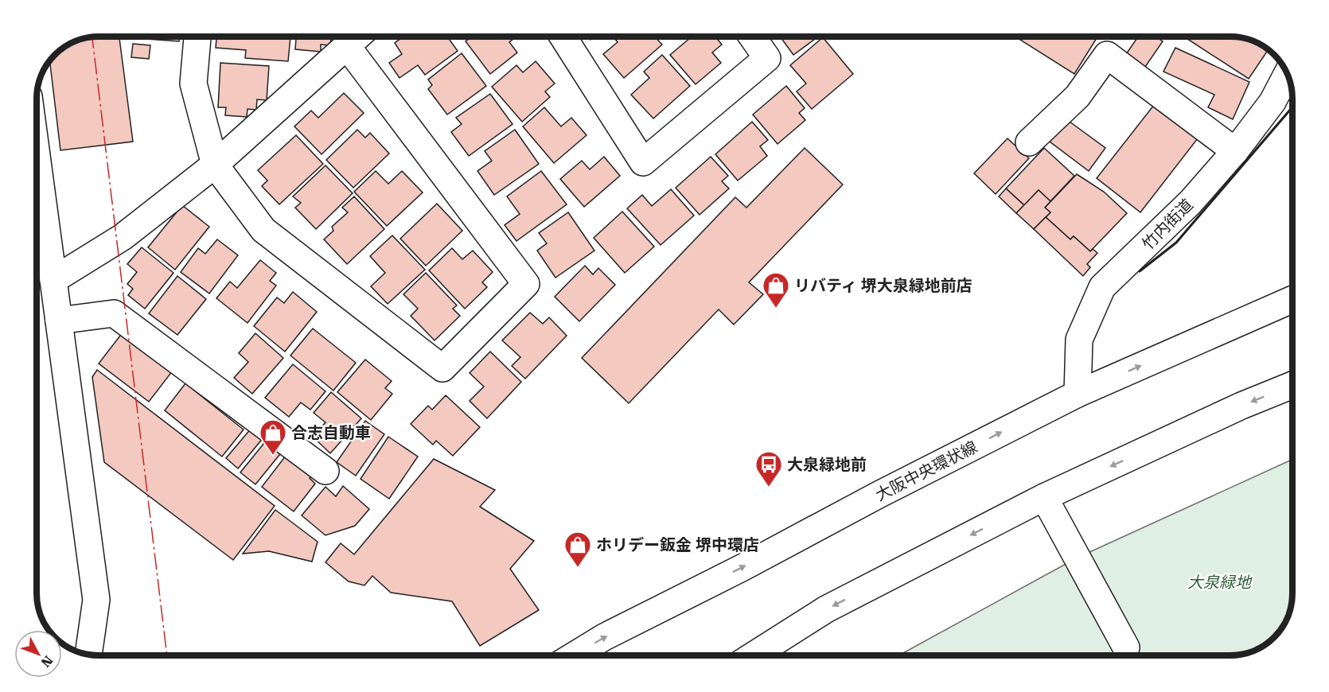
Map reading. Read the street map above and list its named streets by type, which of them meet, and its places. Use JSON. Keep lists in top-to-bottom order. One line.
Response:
{"streets":{"street":["竹内街道","大阪中央環状線"]},"crossings":[["竹内街道","大阪中央環状線"]],"parks":["大泉緑地"],"places":{"shop":["リバティ 堺大泉緑地前店","合志自動車","ホリデー鈑金 堺中環店"],"bus stop":["大泉緑地前"]},"north":"bottom right"}
